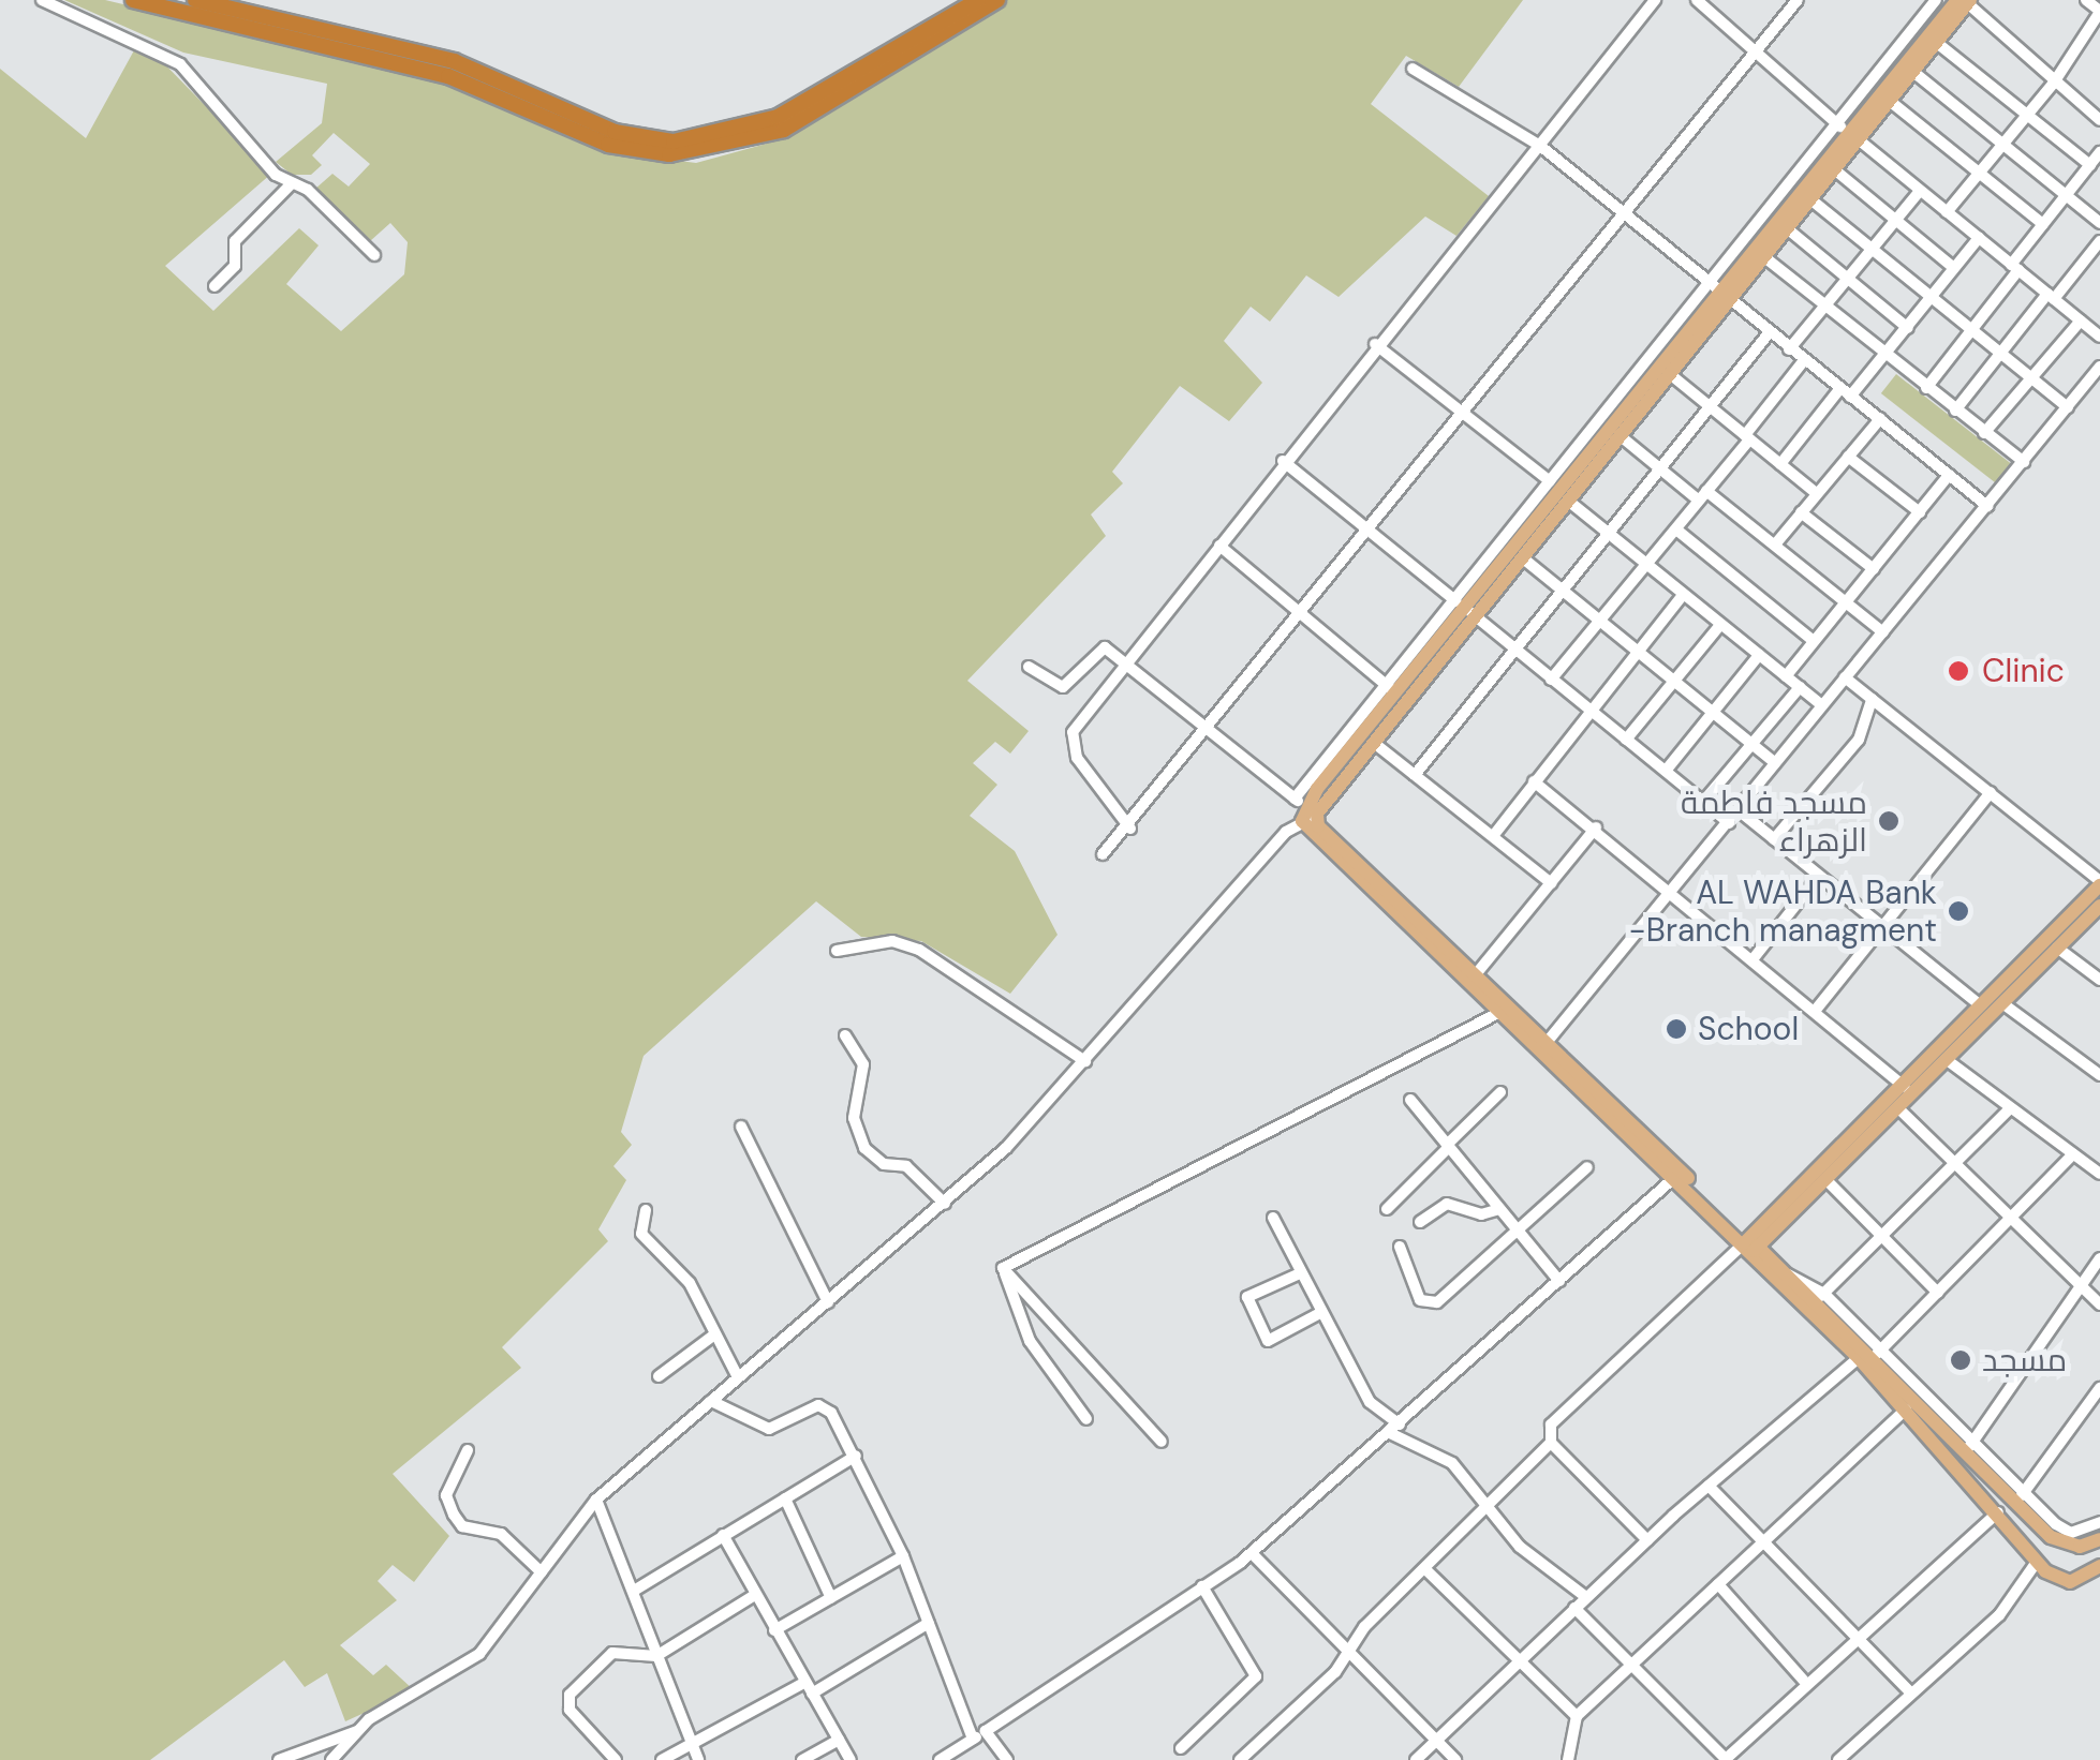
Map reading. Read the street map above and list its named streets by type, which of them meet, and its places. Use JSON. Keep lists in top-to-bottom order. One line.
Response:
{"places":["Clinic","مسجد فاطمة الزهراء","AL WAHDA Bank -Branch managment","School","مسجد"]}
